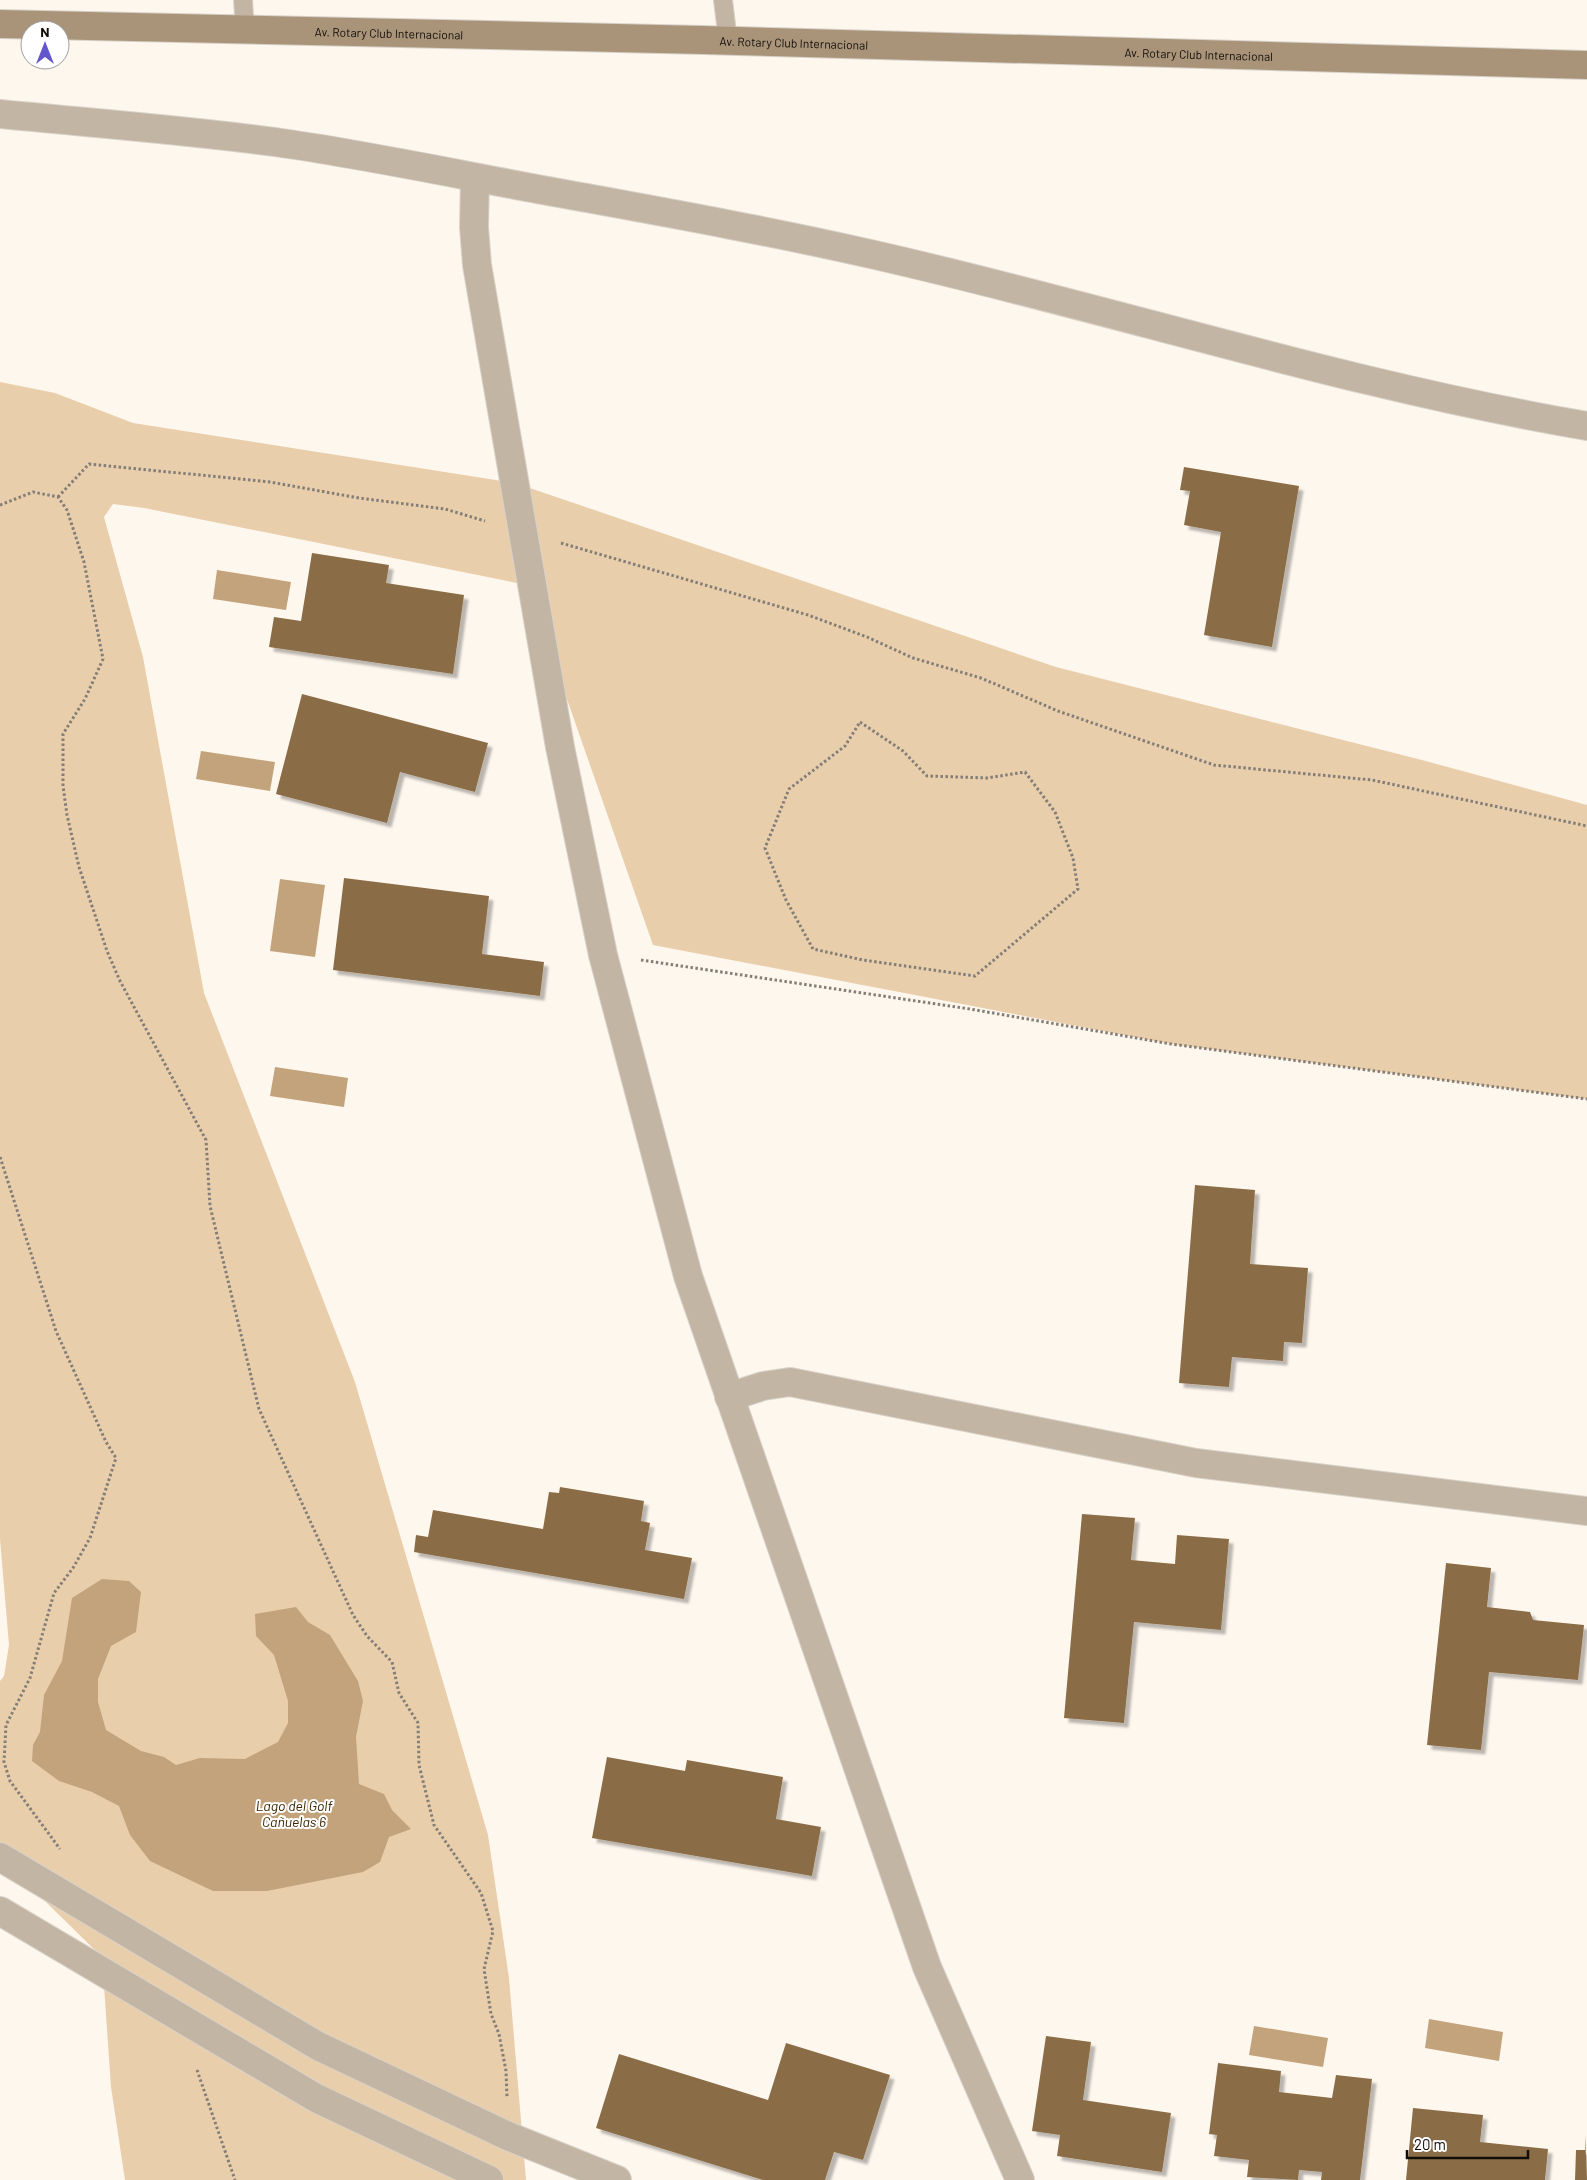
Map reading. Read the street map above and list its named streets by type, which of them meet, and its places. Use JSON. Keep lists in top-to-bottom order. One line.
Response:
{"streets":{"main road":["Av. Rotary Club Internacional"]},"water":["Lago del Golf Cañuelas 6"],"scale_bar":"20 m","north":"top"}
